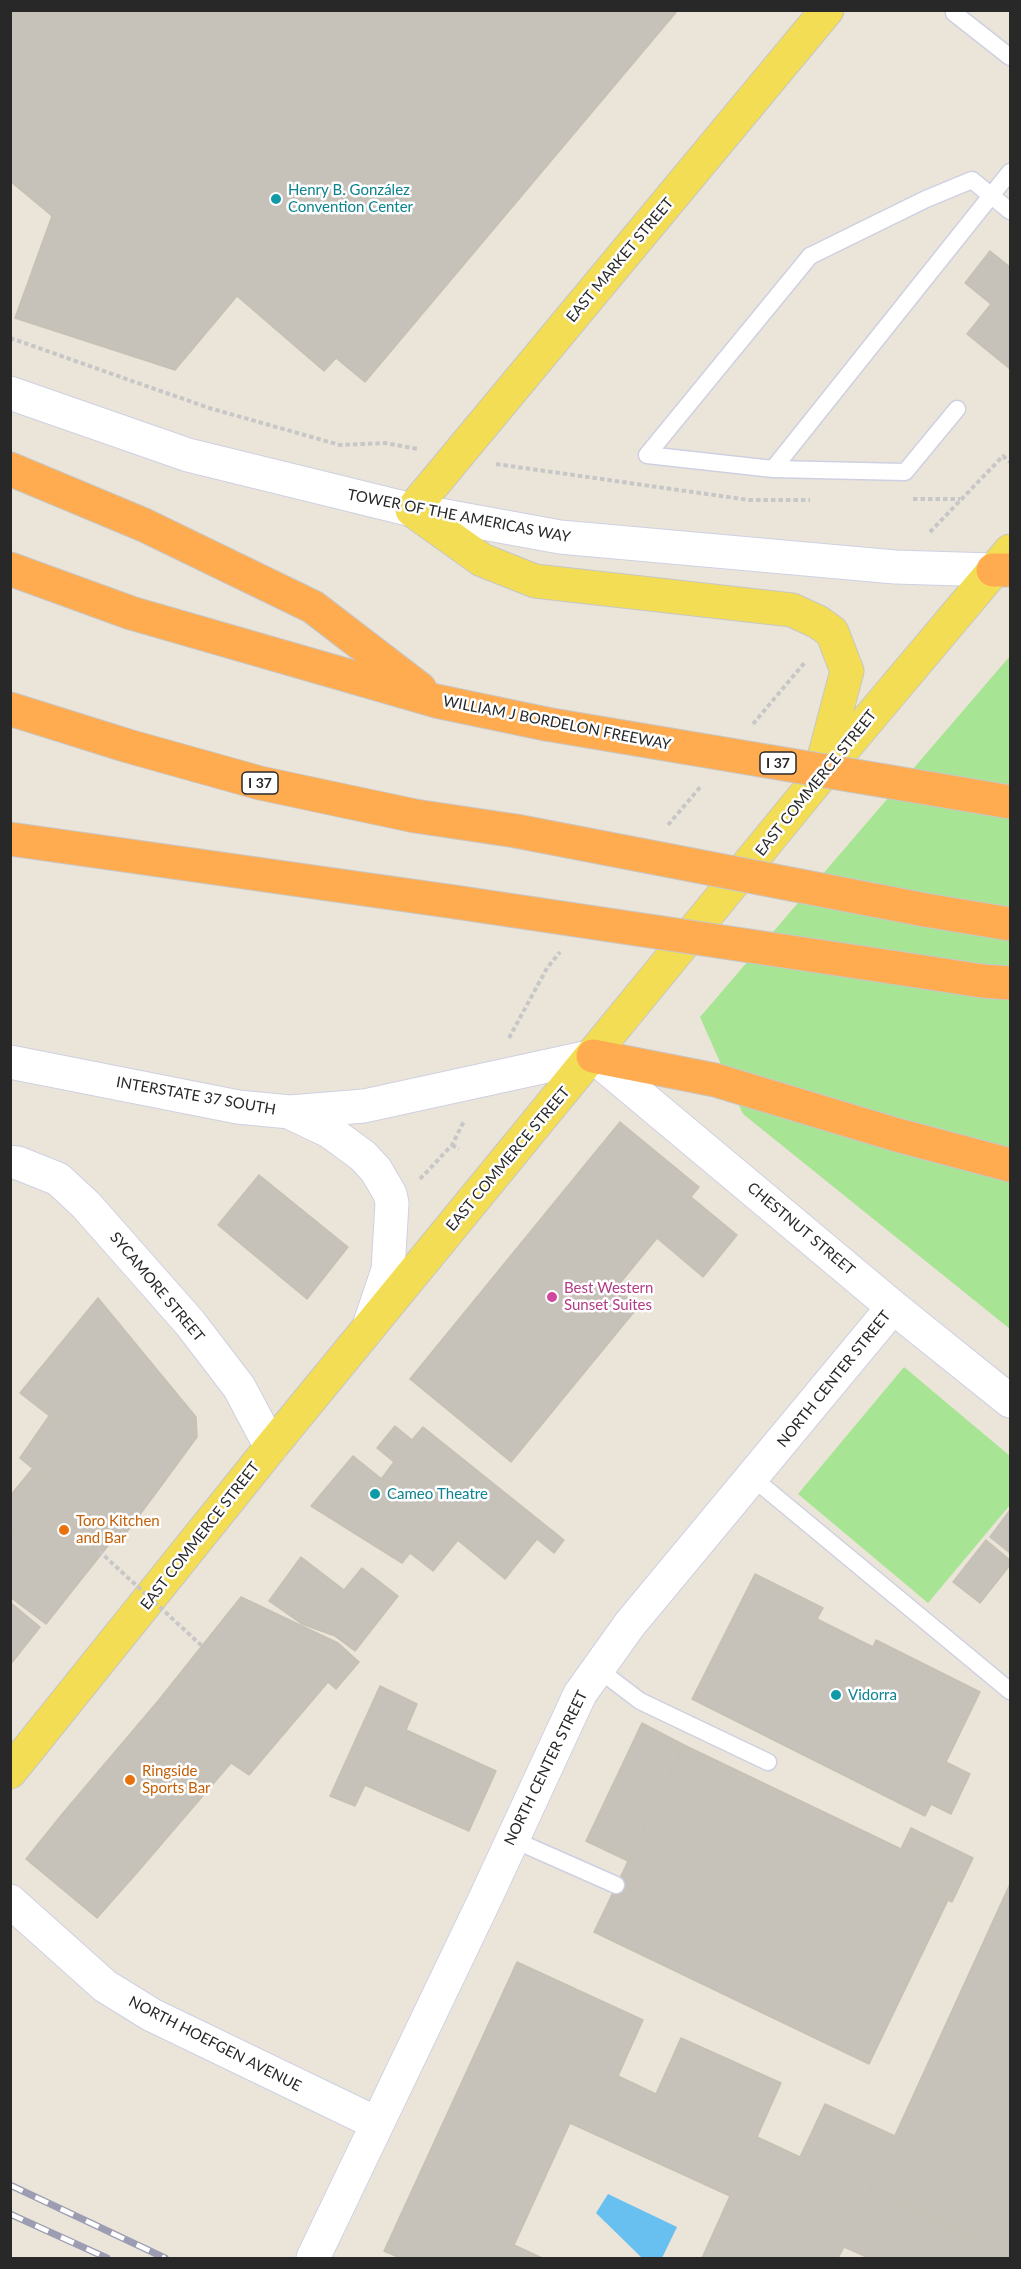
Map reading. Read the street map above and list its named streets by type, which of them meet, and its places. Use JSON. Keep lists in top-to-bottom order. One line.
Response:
{"streets":{"highway":["WILLIAM J BORDELON FREEWAY","I 37"],"main road":["EAST MARKET STREET","EAST COMMERCE STREET"],"street":["TOWER OF THE AMERICAS WAY","INTERSTATE 37 SOUTH","CHESTNUT STREET","SYCAMORE STREET","NORTH CENTER STREET","NORTH HOEFGEN AVENUE"]},"crossings":[["EAST MARKET STREET","TOWER OF THE AMERICAS WAY"],["TOWER OF THE AMERICAS WAY","EAST COMMERCE STREET"],["EAST COMMERCE STREET","INTERSTATE 37 SOUTH"],["EAST COMMERCE STREET","CHESTNUT STREET"],["EAST COMMERCE STREET","SYCAMORE STREET"],["INTERSTATE 37 SOUTH","CHESTNUT STREET"],["CHESTNUT STREET","NORTH CENTER STREET"],["NORTH CENTER STREET","NORTH HOEFGEN AVENUE"]],"places":["Henry B. González Convention Center","Best Western Sunset Suites","Cameo Theatre","Toro Kitchen and Bar","Vidorra","Ringside Sports Bar"]}
